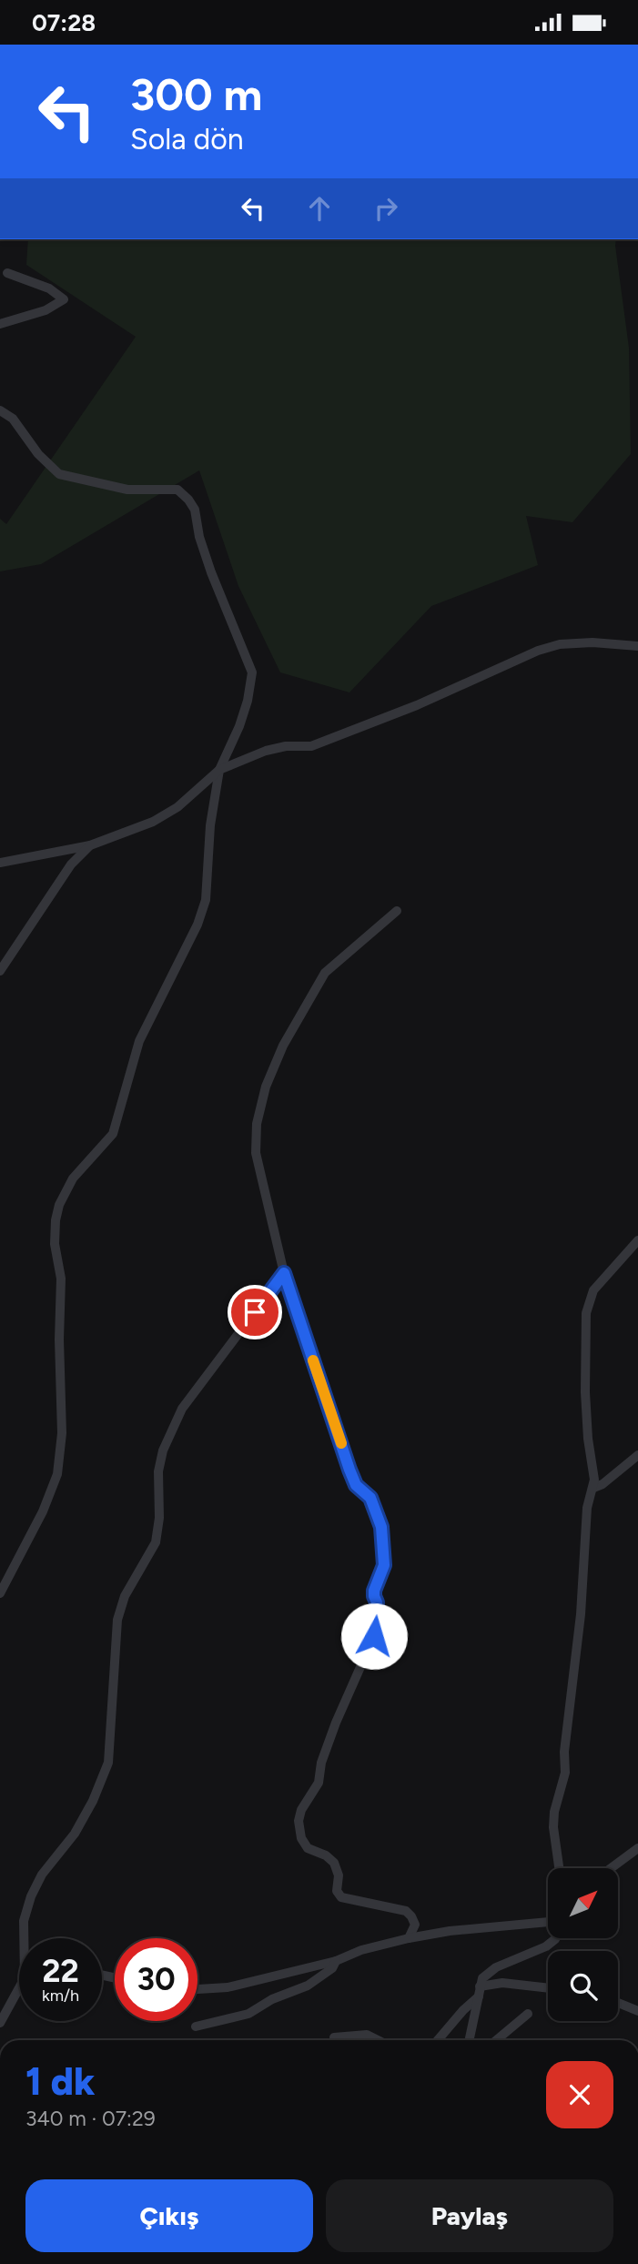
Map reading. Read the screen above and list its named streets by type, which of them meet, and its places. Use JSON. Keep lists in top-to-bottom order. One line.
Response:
{"north":"top right","page":{"status":"07:28","turn":["300 m","Sola dön"],"speed":"22 km/h","limit":"30","heading":["1 dk","340 m · 07:29"],"buttons":["Çıkış","Paylaş"]}}
